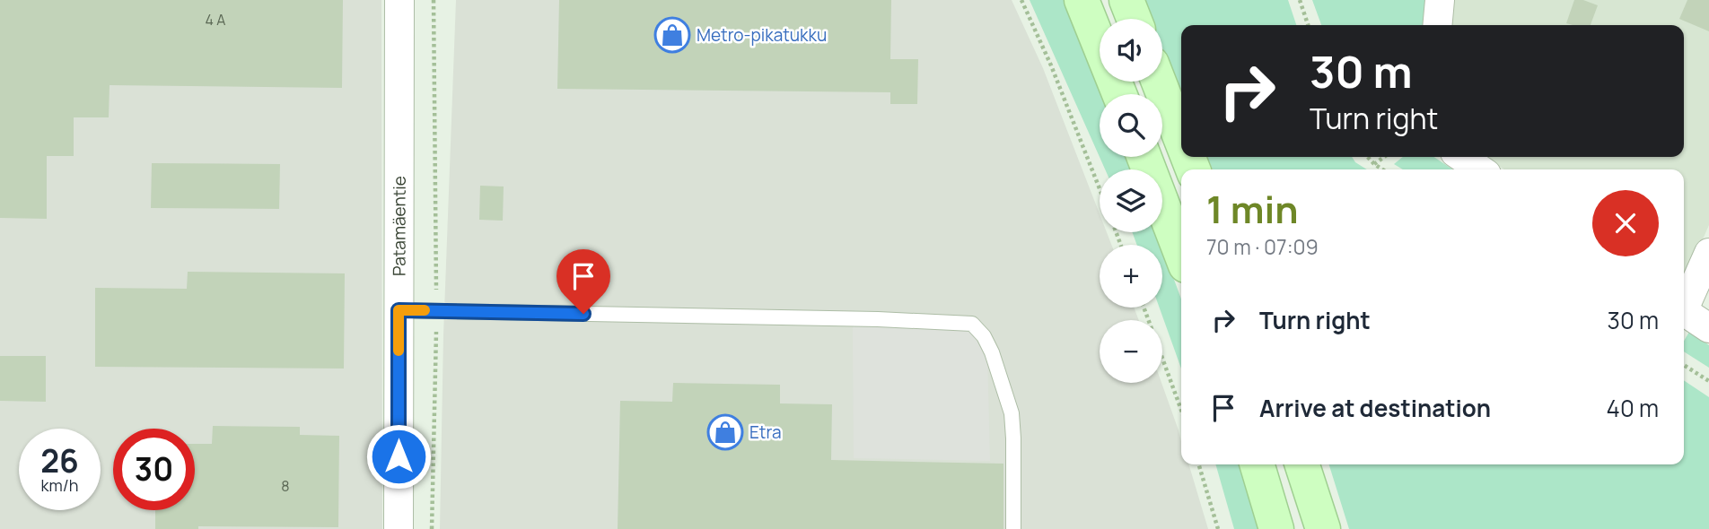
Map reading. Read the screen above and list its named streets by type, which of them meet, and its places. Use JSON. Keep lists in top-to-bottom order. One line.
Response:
{"streets":{"street":["Patamäentie"]},"places":{"shop":["Metro-pikatukku","Etra"]},"house_numbers":["4 A","8"],"page":{"map_buttons":["+","−"],"turn":["30 m","Turn right"],"heading":["1 min","70 m · 07:09"],"list":[{"name":"Turn right","value":"30 m"},{"name":"Arrive at destination","value":"40 m"}],"speed":"26 km/h","limit":"30"}}
